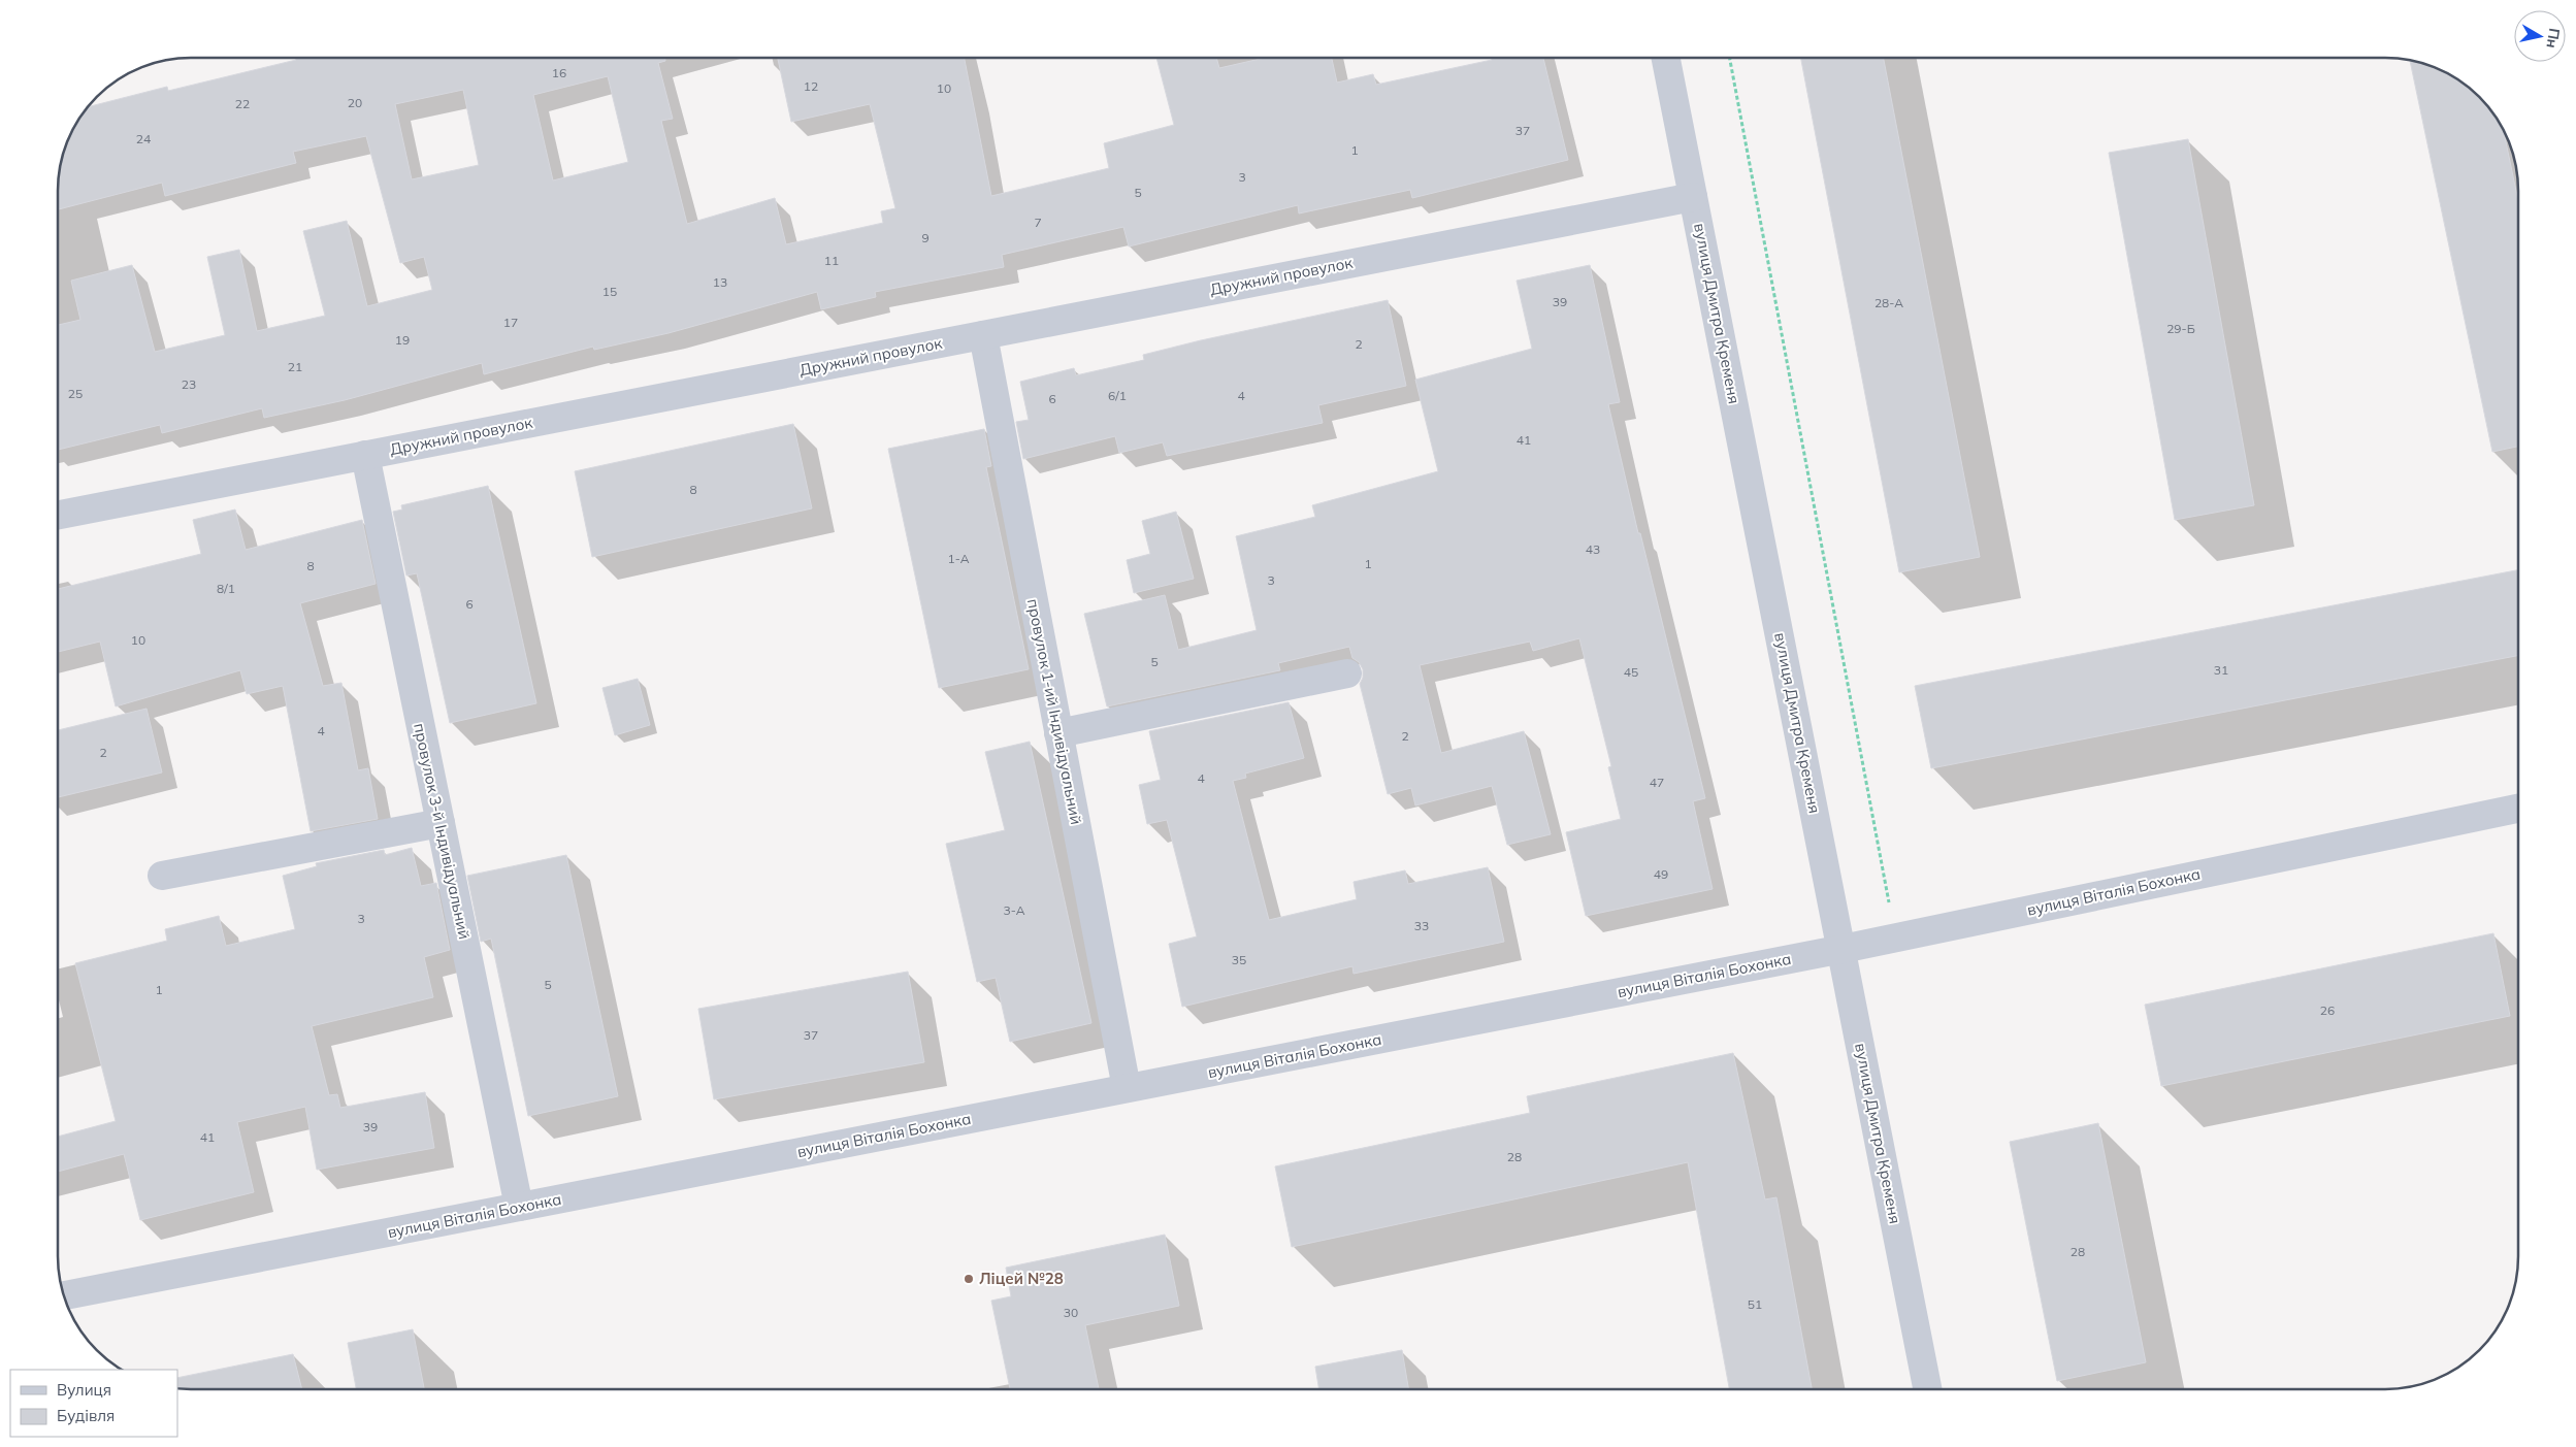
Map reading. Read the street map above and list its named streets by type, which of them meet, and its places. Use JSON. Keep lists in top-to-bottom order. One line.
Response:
{"streets":{"street":["Дружний провулок","вулиця Дмитра Кременя","провулок 1-ий Індивідуальний","провулок 3-й Індивідуальний","вулиця Віталія Бохонка"]},"crossings":[["Дружний провулок","вулиця Дмитра Кременя"],["Дружний провулок","провулок 1-ий Індивідуальний"],["Дружний провулок","провулок 3-й Індивідуальний"],["вулиця Дмитра Кременя","вулиця Віталія Бохонка"],["провулок 1-ий Індивідуальний","вулиця Віталія Бохонка"],["провулок 3-й Індивідуальний","вулиця Віталія Бохонка"]],"places":["Ліцей №28"],"house_numbers":["16","12","10","20","22","37","24","1","3","5","7","9","11","13","15","39","28-А","17","29-Б","19","2","21","23","25","6/1","4","6","41","8","43","1-А","1","8","3","8/1","6","10","5","31","45","4","2","2","4","47","49","3-А","3","33","35","5","1","26","37","39","41","28","28","51","30"],"legend":["Вулиця","Будівля"],"north":"right"}
